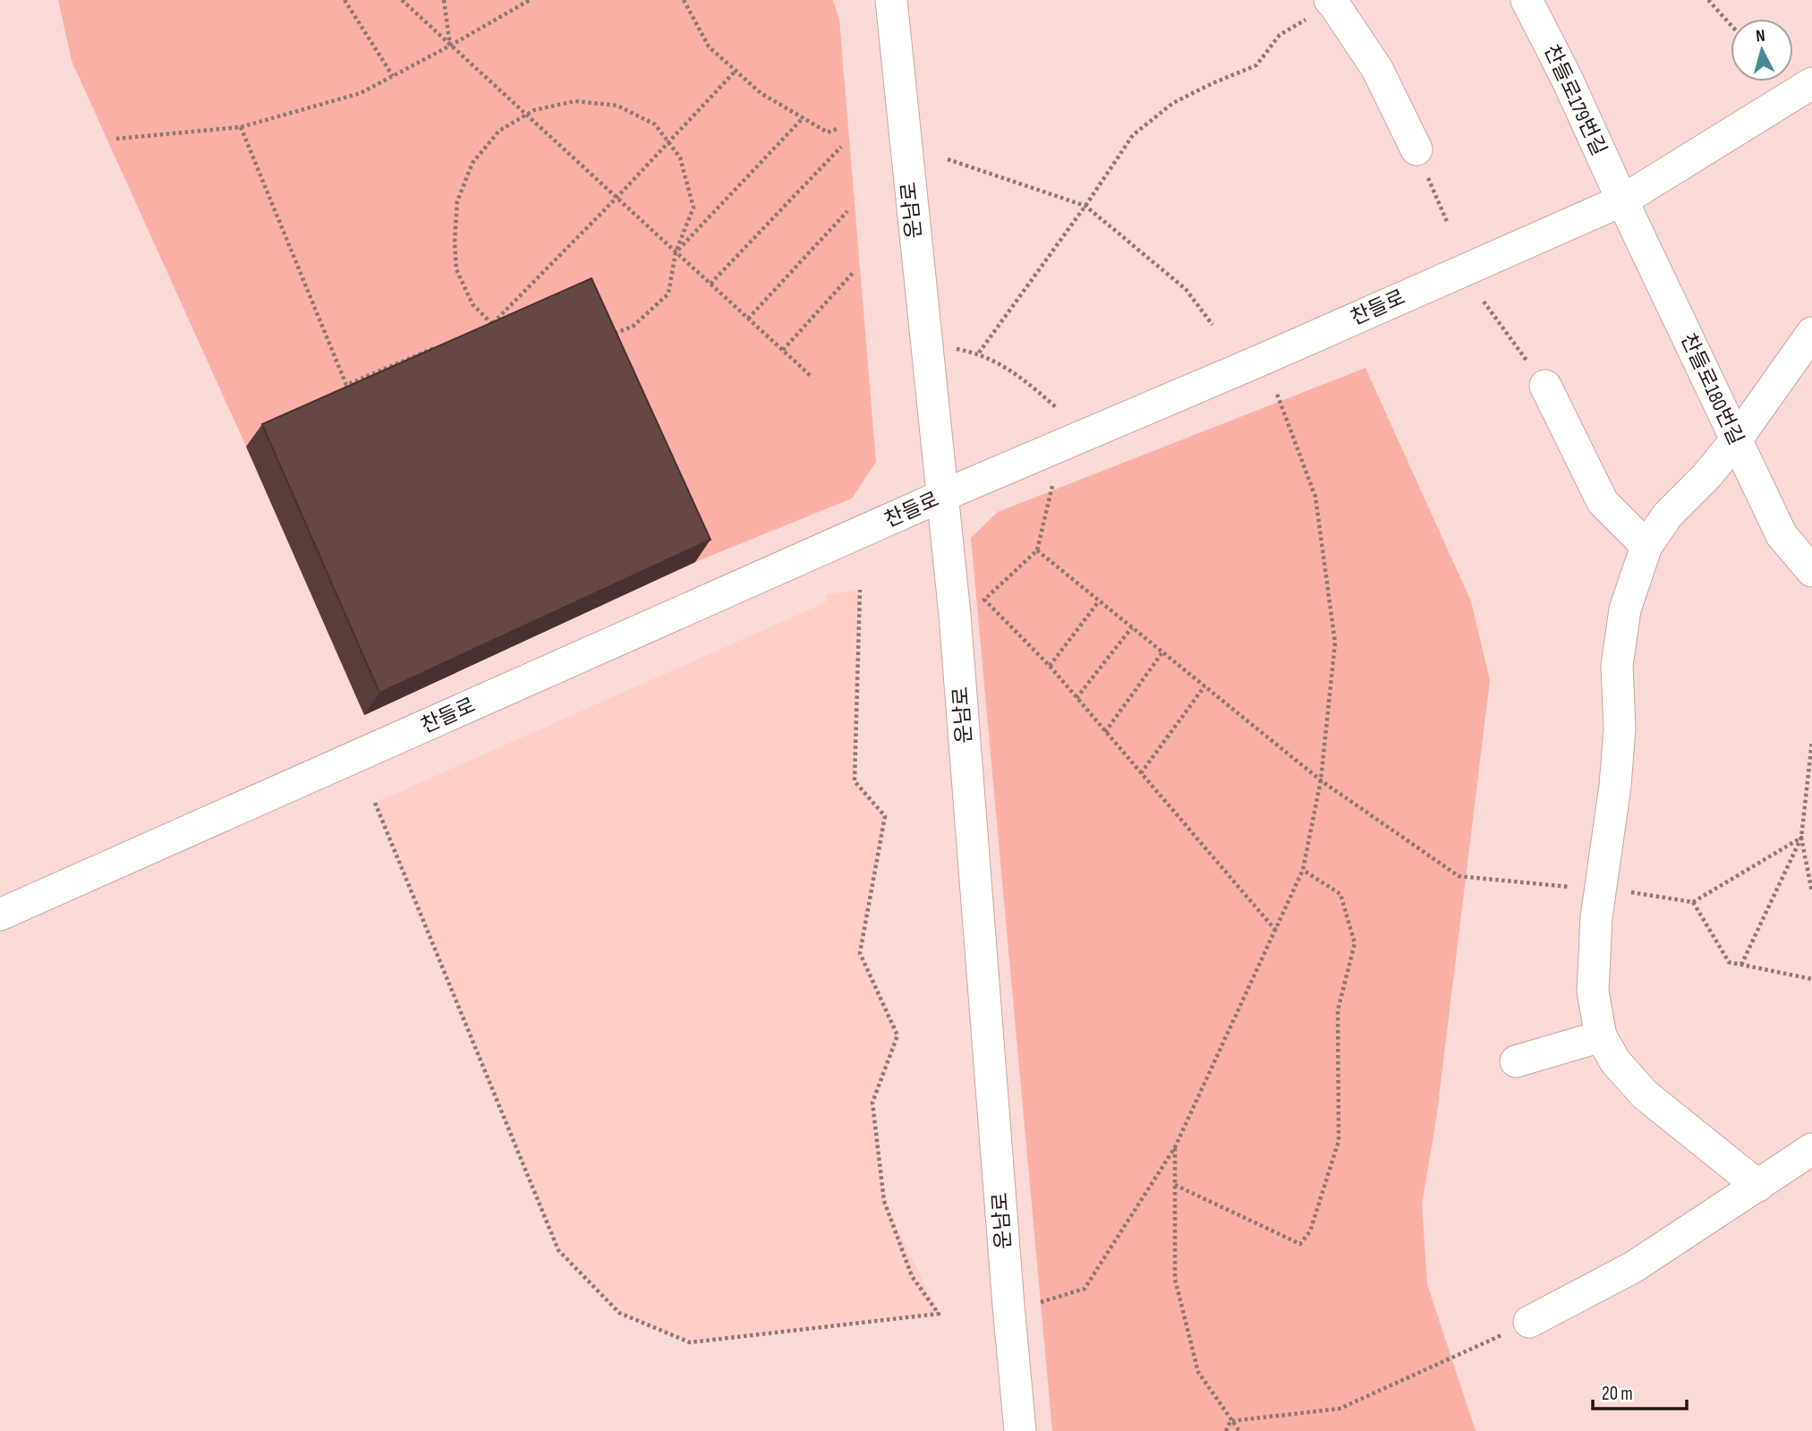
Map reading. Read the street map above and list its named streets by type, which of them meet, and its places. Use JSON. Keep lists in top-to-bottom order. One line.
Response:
{"streets":{"street":["찬들로179번길","운남로","찬들로","찬들로180번길"]},"crossings":[["찬들로179번길","찬들로"],["찬들로179번길","찬들로180번길"],["운남로","찬들로"],["찬들로","찬들로180번길"]],"scale_bar":"20 m","north":"top"}
